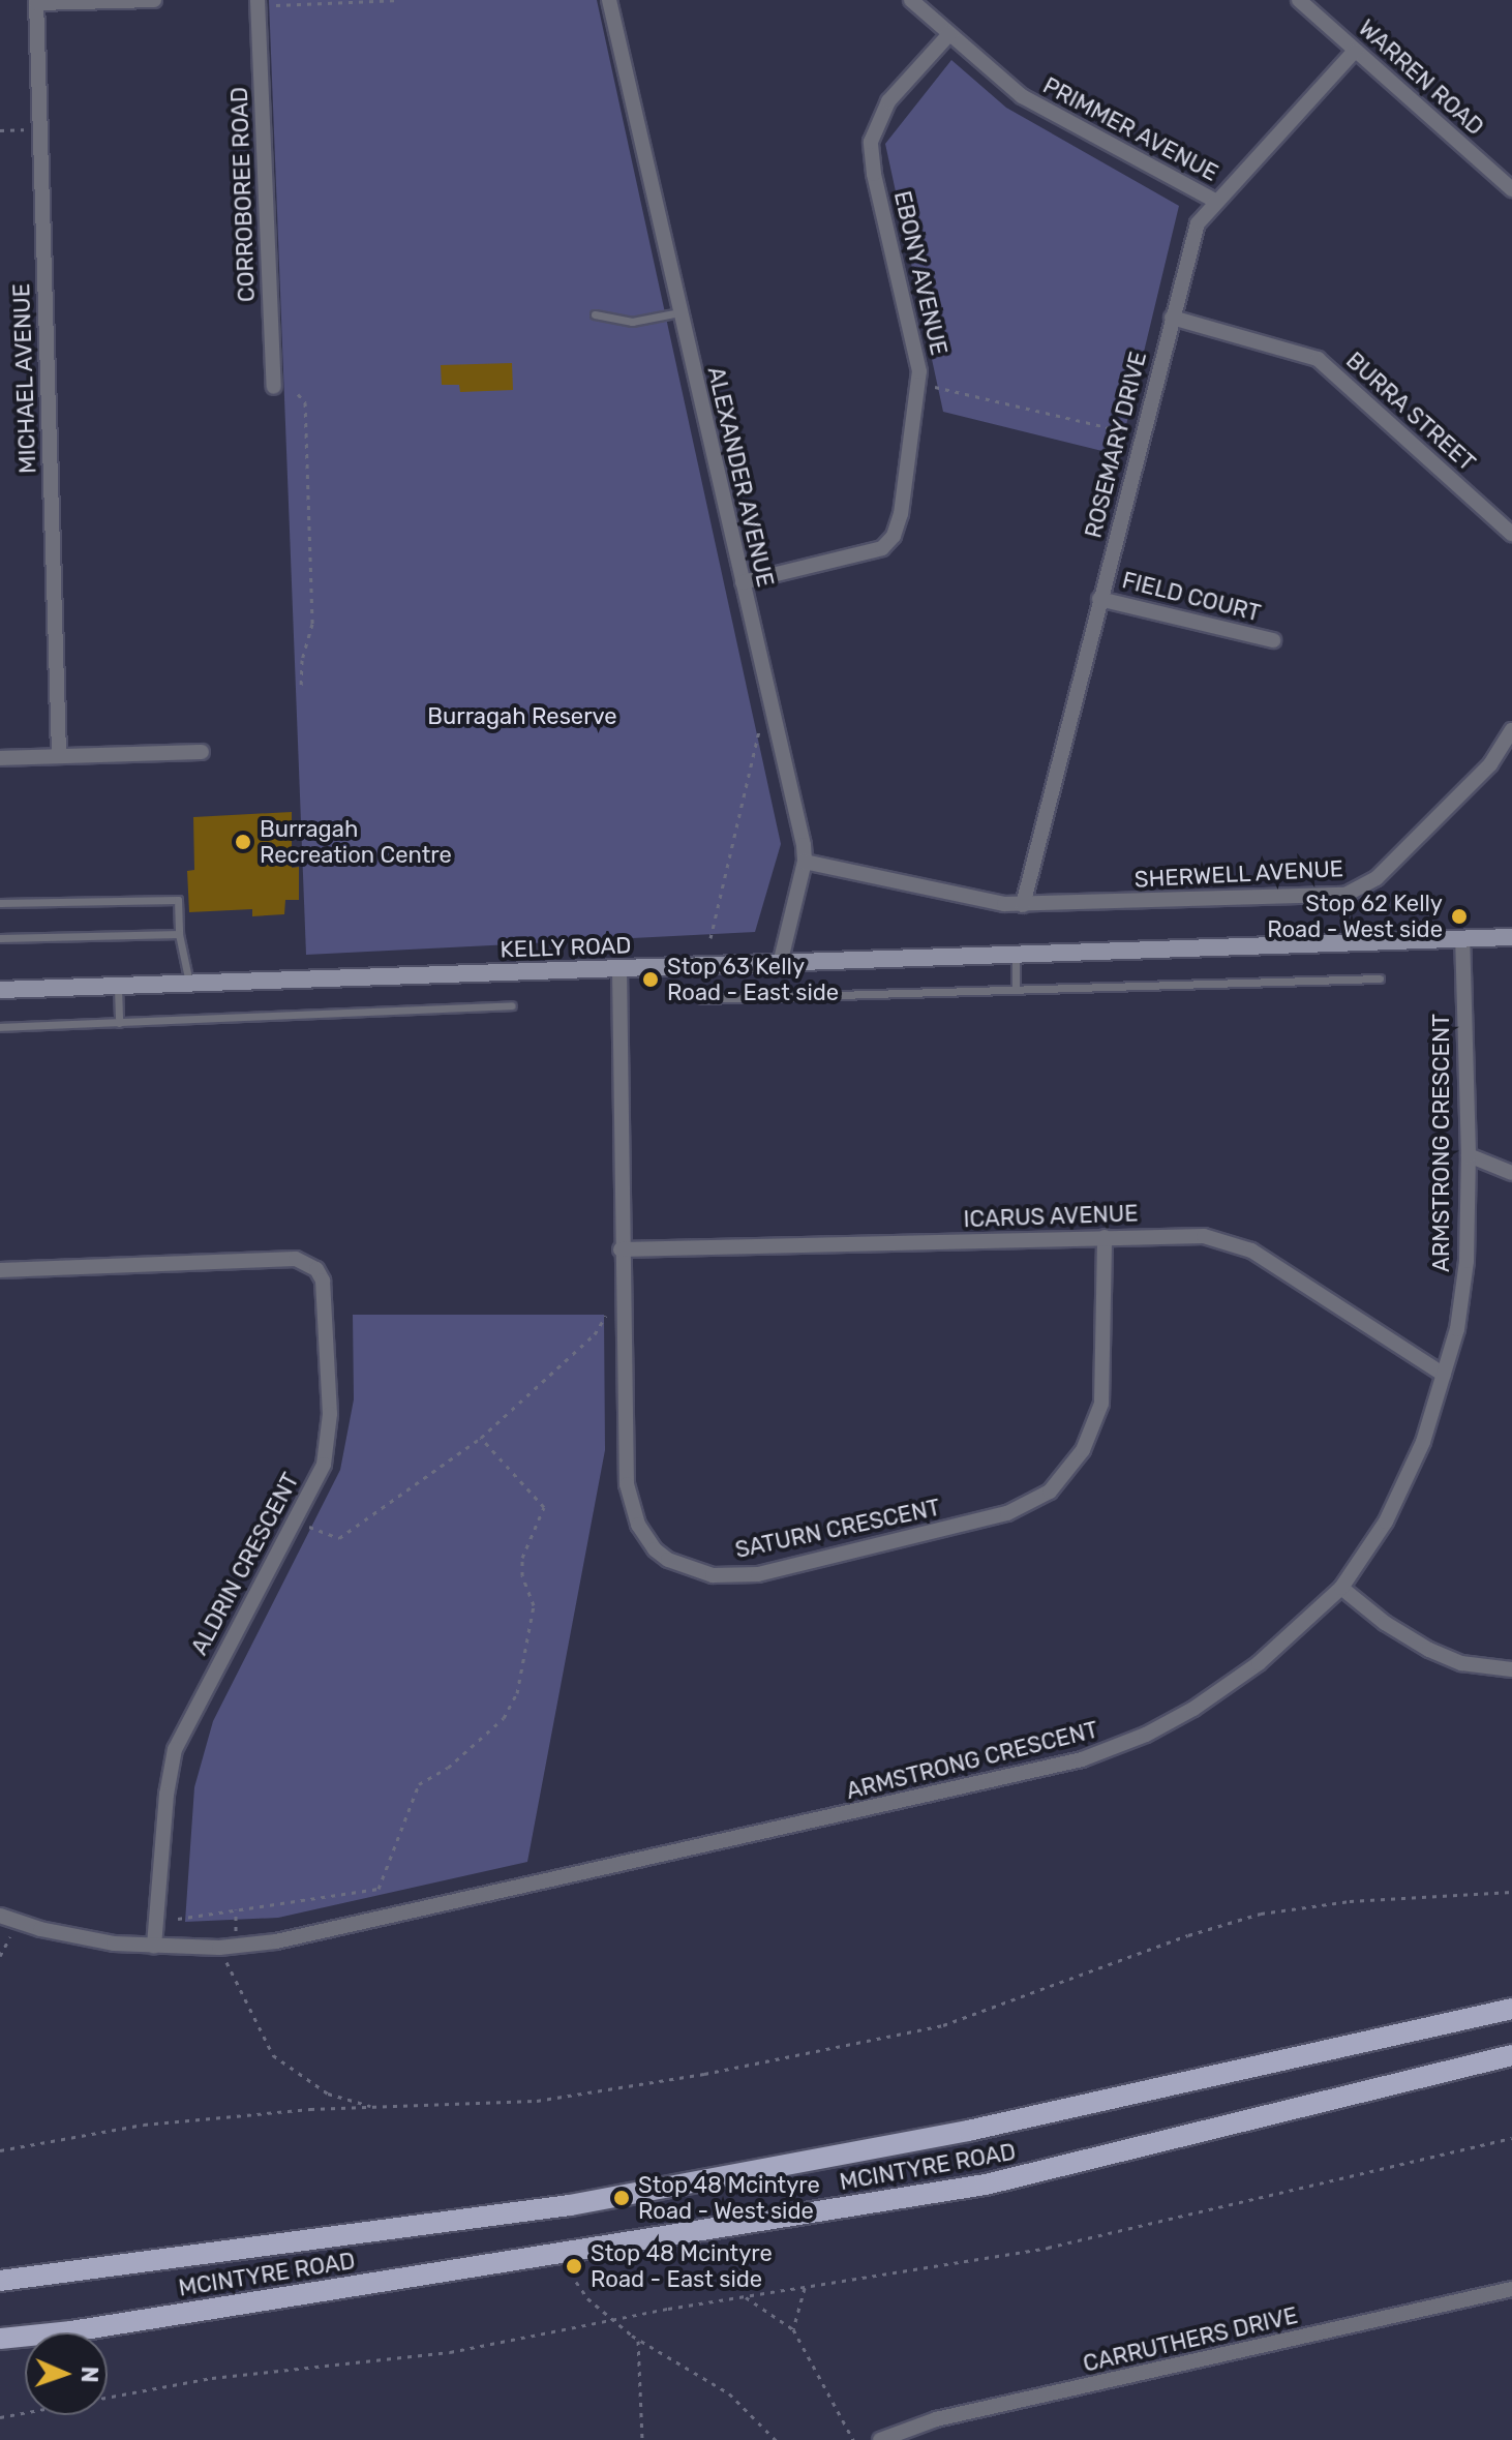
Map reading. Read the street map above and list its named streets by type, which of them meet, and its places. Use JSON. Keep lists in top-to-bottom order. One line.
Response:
{"streets":{"main road":["MCINTYRE ROAD"],"street":["WARREN ROAD","PRIMMER AVENUE","CORROBOREE ROAD","EBONY AVENUE","MICHAEL AVENUE","BURRA STREET","ROSEMARY DRIVE","ALEXANDER AVENUE","FIELD COURT","SHERWELL AVENUE","KELLY ROAD","ARMSTRONG CRESCENT","ICARUS AVENUE","SATURN CRESCENT","ALDRIN CRESCENT","CARRUTHERS DRIVE"]},"crossings":[["WARREN ROAD","ROSEMARY DRIVE"],["PRIMMER AVENUE","EBONY AVENUE"],["PRIMMER AVENUE","ROSEMARY DRIVE"],["EBONY AVENUE","ALEXANDER AVENUE"],["BURRA STREET","ROSEMARY DRIVE"],["ROSEMARY DRIVE","FIELD COURT"],["ROSEMARY DRIVE","SHERWELL AVENUE"],["ALEXANDER AVENUE","SHERWELL AVENUE"],["ALEXANDER AVENUE","KELLY ROAD"],["KELLY ROAD","ARMSTRONG CRESCENT"],["KELLY ROAD","SATURN CRESCENT"],["ARMSTRONG CRESCENT","ICARUS AVENUE"],["ARMSTRONG CRESCENT","ALDRIN CRESCENT"],["ICARUS AVENUE","SATURN CRESCENT"]],"parks":["Burragah Reserve"],"places":["Burragah Recreation Centre","Stop 62 Kelly Road - West side","Stop 63 Kelly Road - East side","Stop 48 Mcintyre Road - West side","Stop 48 Mcintyre Road - East side"],"north":"right"}
